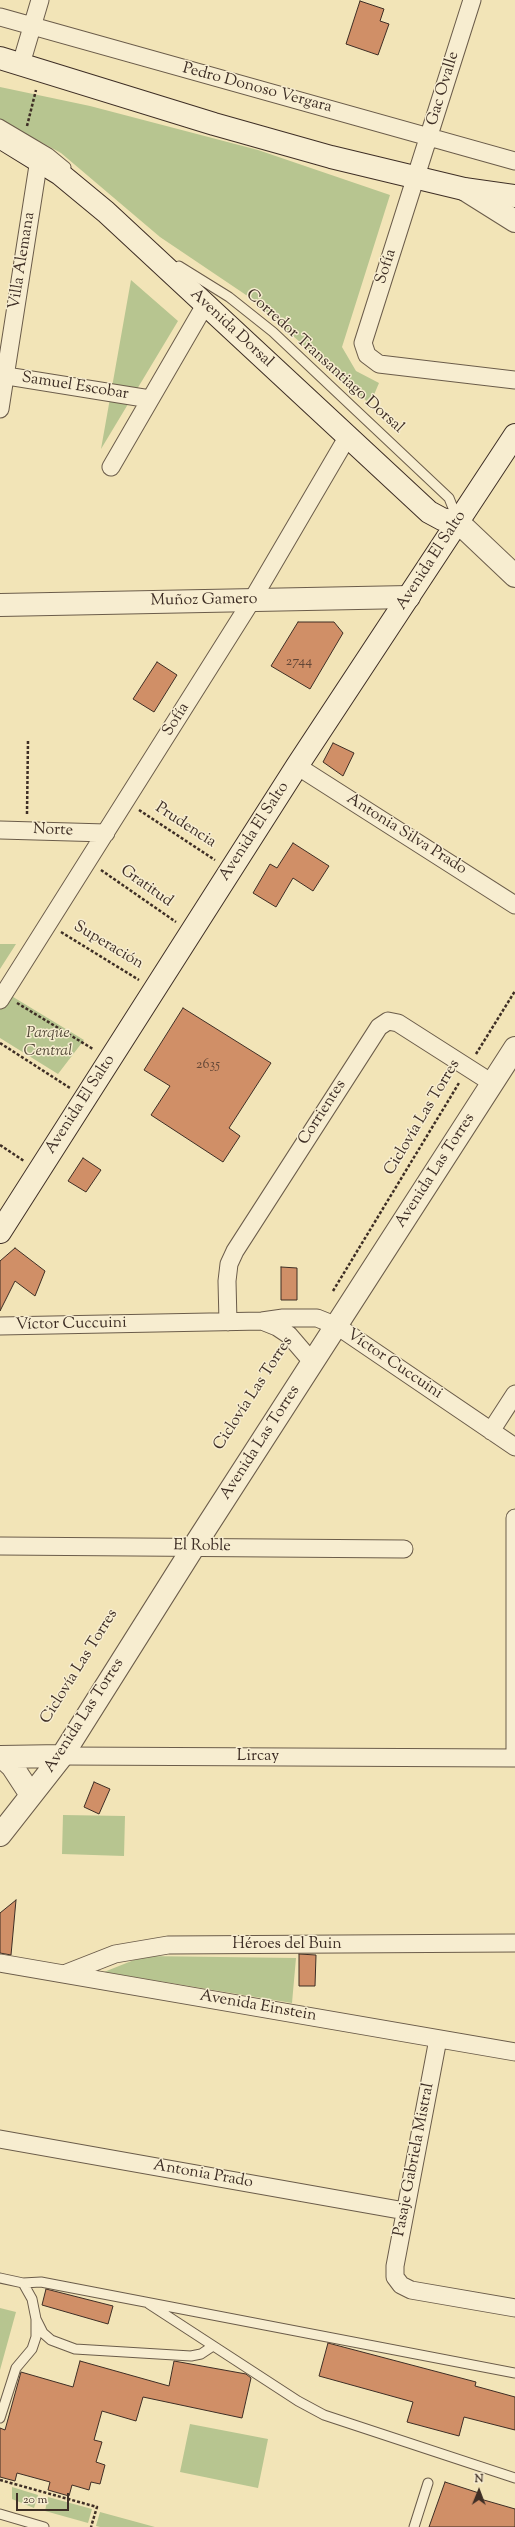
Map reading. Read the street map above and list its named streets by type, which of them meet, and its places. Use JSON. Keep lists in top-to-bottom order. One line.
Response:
{"streets":{"main road":["Avenida Dorsal","Avenida El Salto","Muñoz Gamero","Avenida Las Torres","Lircay"],"street":["Pedro Donoso Vergara","Gac Ovalle","Villa Alemana","Sofía","Samuel Escobar","Norte","Antonia Silva Prado","Corrientes","Víctor Cuccuini","El Roble","Héroes del Buin","Avenida Einstein","Pasaje Gabriela Mistral","Antonia Prado"],"lane":["Corredor Transantiago Dorsal"],"path":["Prudencia","Gratitud","Superación","Ciclovía Las Torres"]},"crossings":[["Pedro Donoso Vergara","Gac Ovalle"],["Gac Ovalle","Sofía"],["Villa Alemana","Avenida Dorsal"],["Villa Alemana","Samuel Escobar"],["Sofía","Avenida Dorsal"],["Sofía","Muñoz Gamero"],["Sofía","Prudencia"],["Sofía","Norte"],["Sofía","Gratitud"],["Sofía","Superación"],["Avenida Dorsal","Corredor Transantiago Dorsal"],["Avenida Dorsal","Samuel Escobar"],["Avenida Dorsal","Avenida El Salto"],["Corredor Transantiago Dorsal","Avenida El Salto"],["Avenida El Salto","Muñoz Gamero"],["Avenida El Salto","Prudencia"],["Avenida El Salto","Antonia Silva Prado"],["Avenida El Salto","Gratitud"],["Avenida El Salto","Superación"],["Corrientes","Ciclovía Las Torres"],["Corrientes","Avenida Las Torres"],["Corrientes","Víctor Cuccuini"],["Ciclovía Las Torres","Víctor Cuccuini"],["Avenida Las Torres","Víctor Cuccuini"],["Avenida Las Torres","El Roble"],["Avenida Las Torres","Lircay"],["Héroes del Buin","Avenida Einstein"],["Avenida Einstein","Pasaje Gabriela Mistral"],["Pasaje Gabriela Mistral","Antonia Prado"]],"parks":["Parque Central"],"house_numbers":["2744","2635"],"scale_bar":"20 m","north":"top"}
